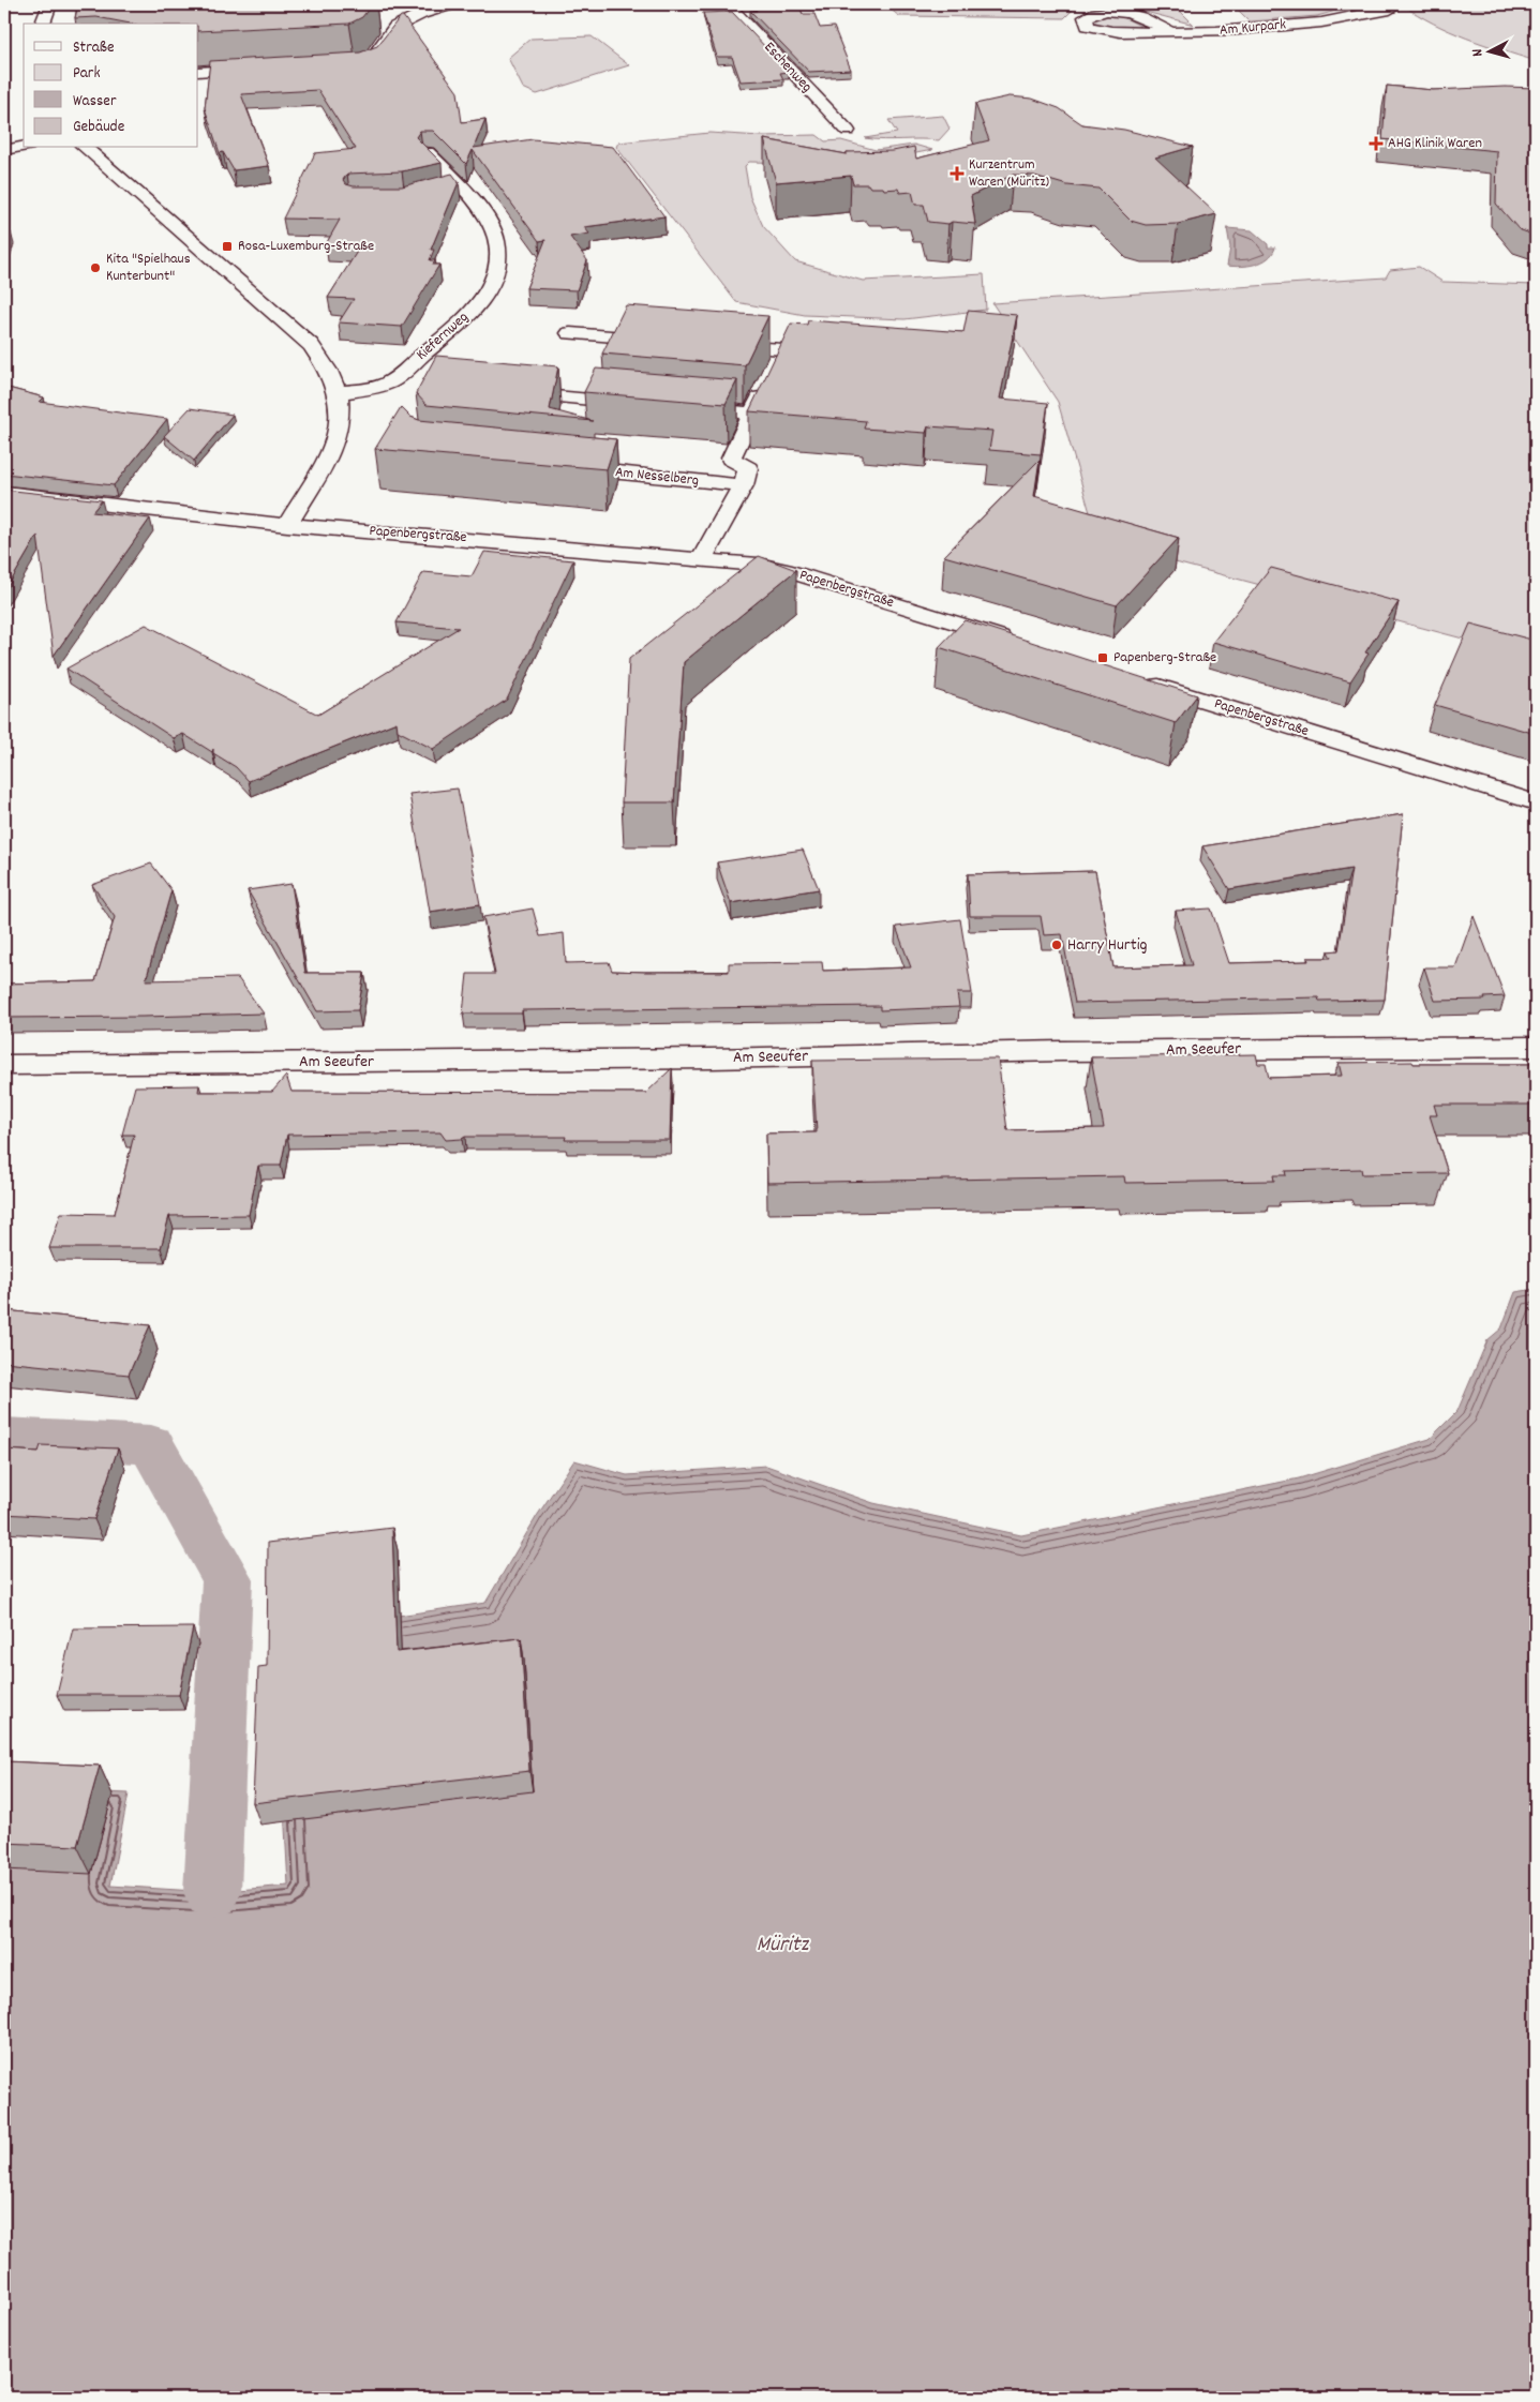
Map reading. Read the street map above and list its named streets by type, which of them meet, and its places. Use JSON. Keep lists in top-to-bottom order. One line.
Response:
{"streets":{"street":["Am Kurpark","Eschenweg","Kiefernweg","Am Nesselberg","Papenbergstraße","Am Seeufer"]},"water":["Müritz"],"places":{"health":["AHG Klinik Waren","Kurzentrum Waren (Müritz)"],"transit":["Rosa-Luxemburg-Straße","Papenberg-Straße"],"other":["Kita \"Spielhaus Kunterbunt\"","Harry Hurtig"]},"legend":["Straße","Park","Wasser","Gebäude"],"north":"left"}
